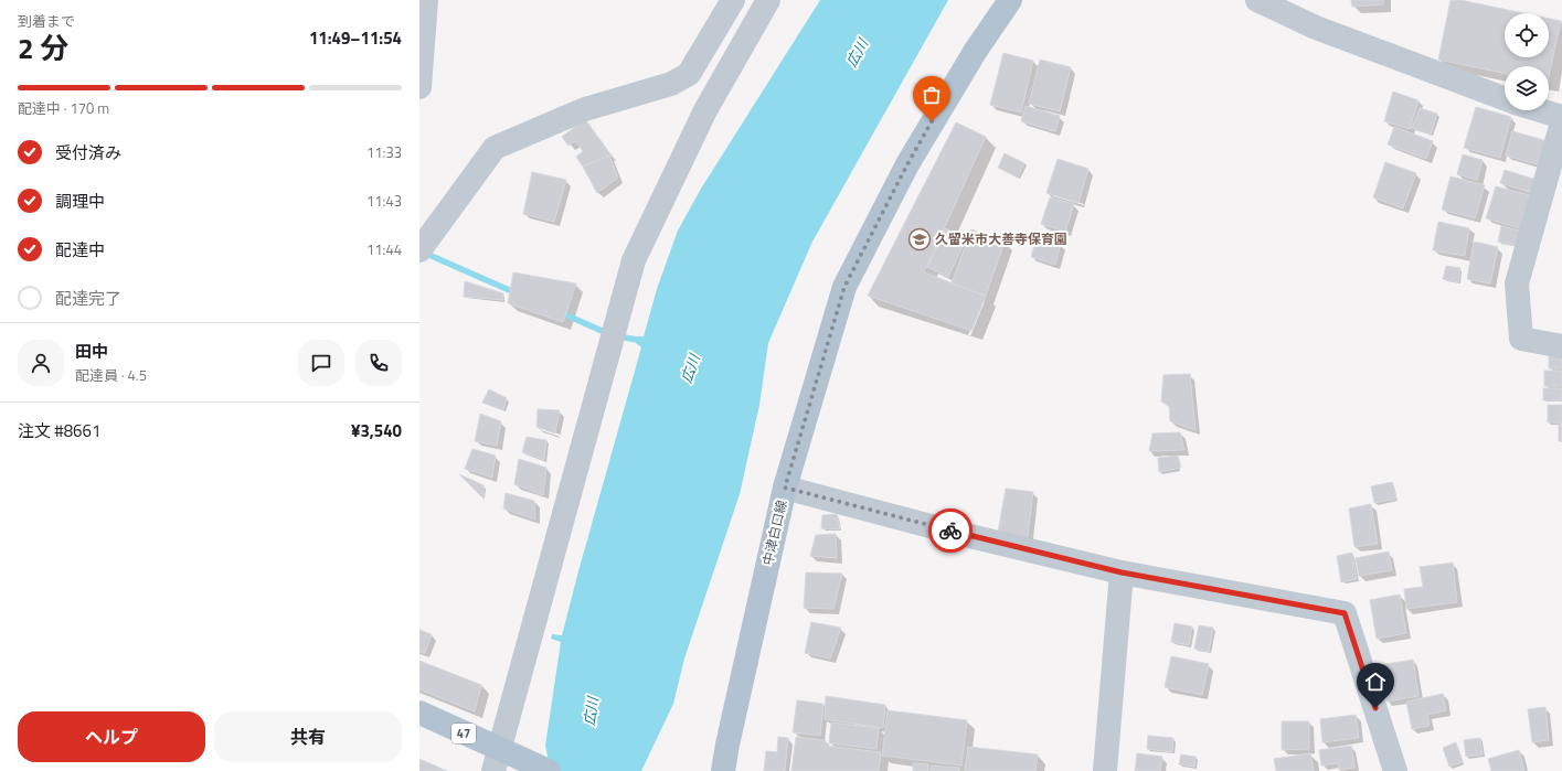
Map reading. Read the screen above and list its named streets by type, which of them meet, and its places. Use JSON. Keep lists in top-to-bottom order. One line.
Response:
{"streets":{"main road":["中津白口線","47"]},"water":["広川"],"places":{"school or university":["久留米市大善寺保育園"]},"page":{"heading":["2 分","到着まで","11:49–11:54"],"panel":["田中","配達員 · 4.5","注文 #8661","¥3,540"],"bar":"配達中 · 170 m","list":[["受付済み","11:33"],["調理中","11:43"],["配達中","11:44"],"配達完了"],"buttons":["ヘルプ","共有"]}}
